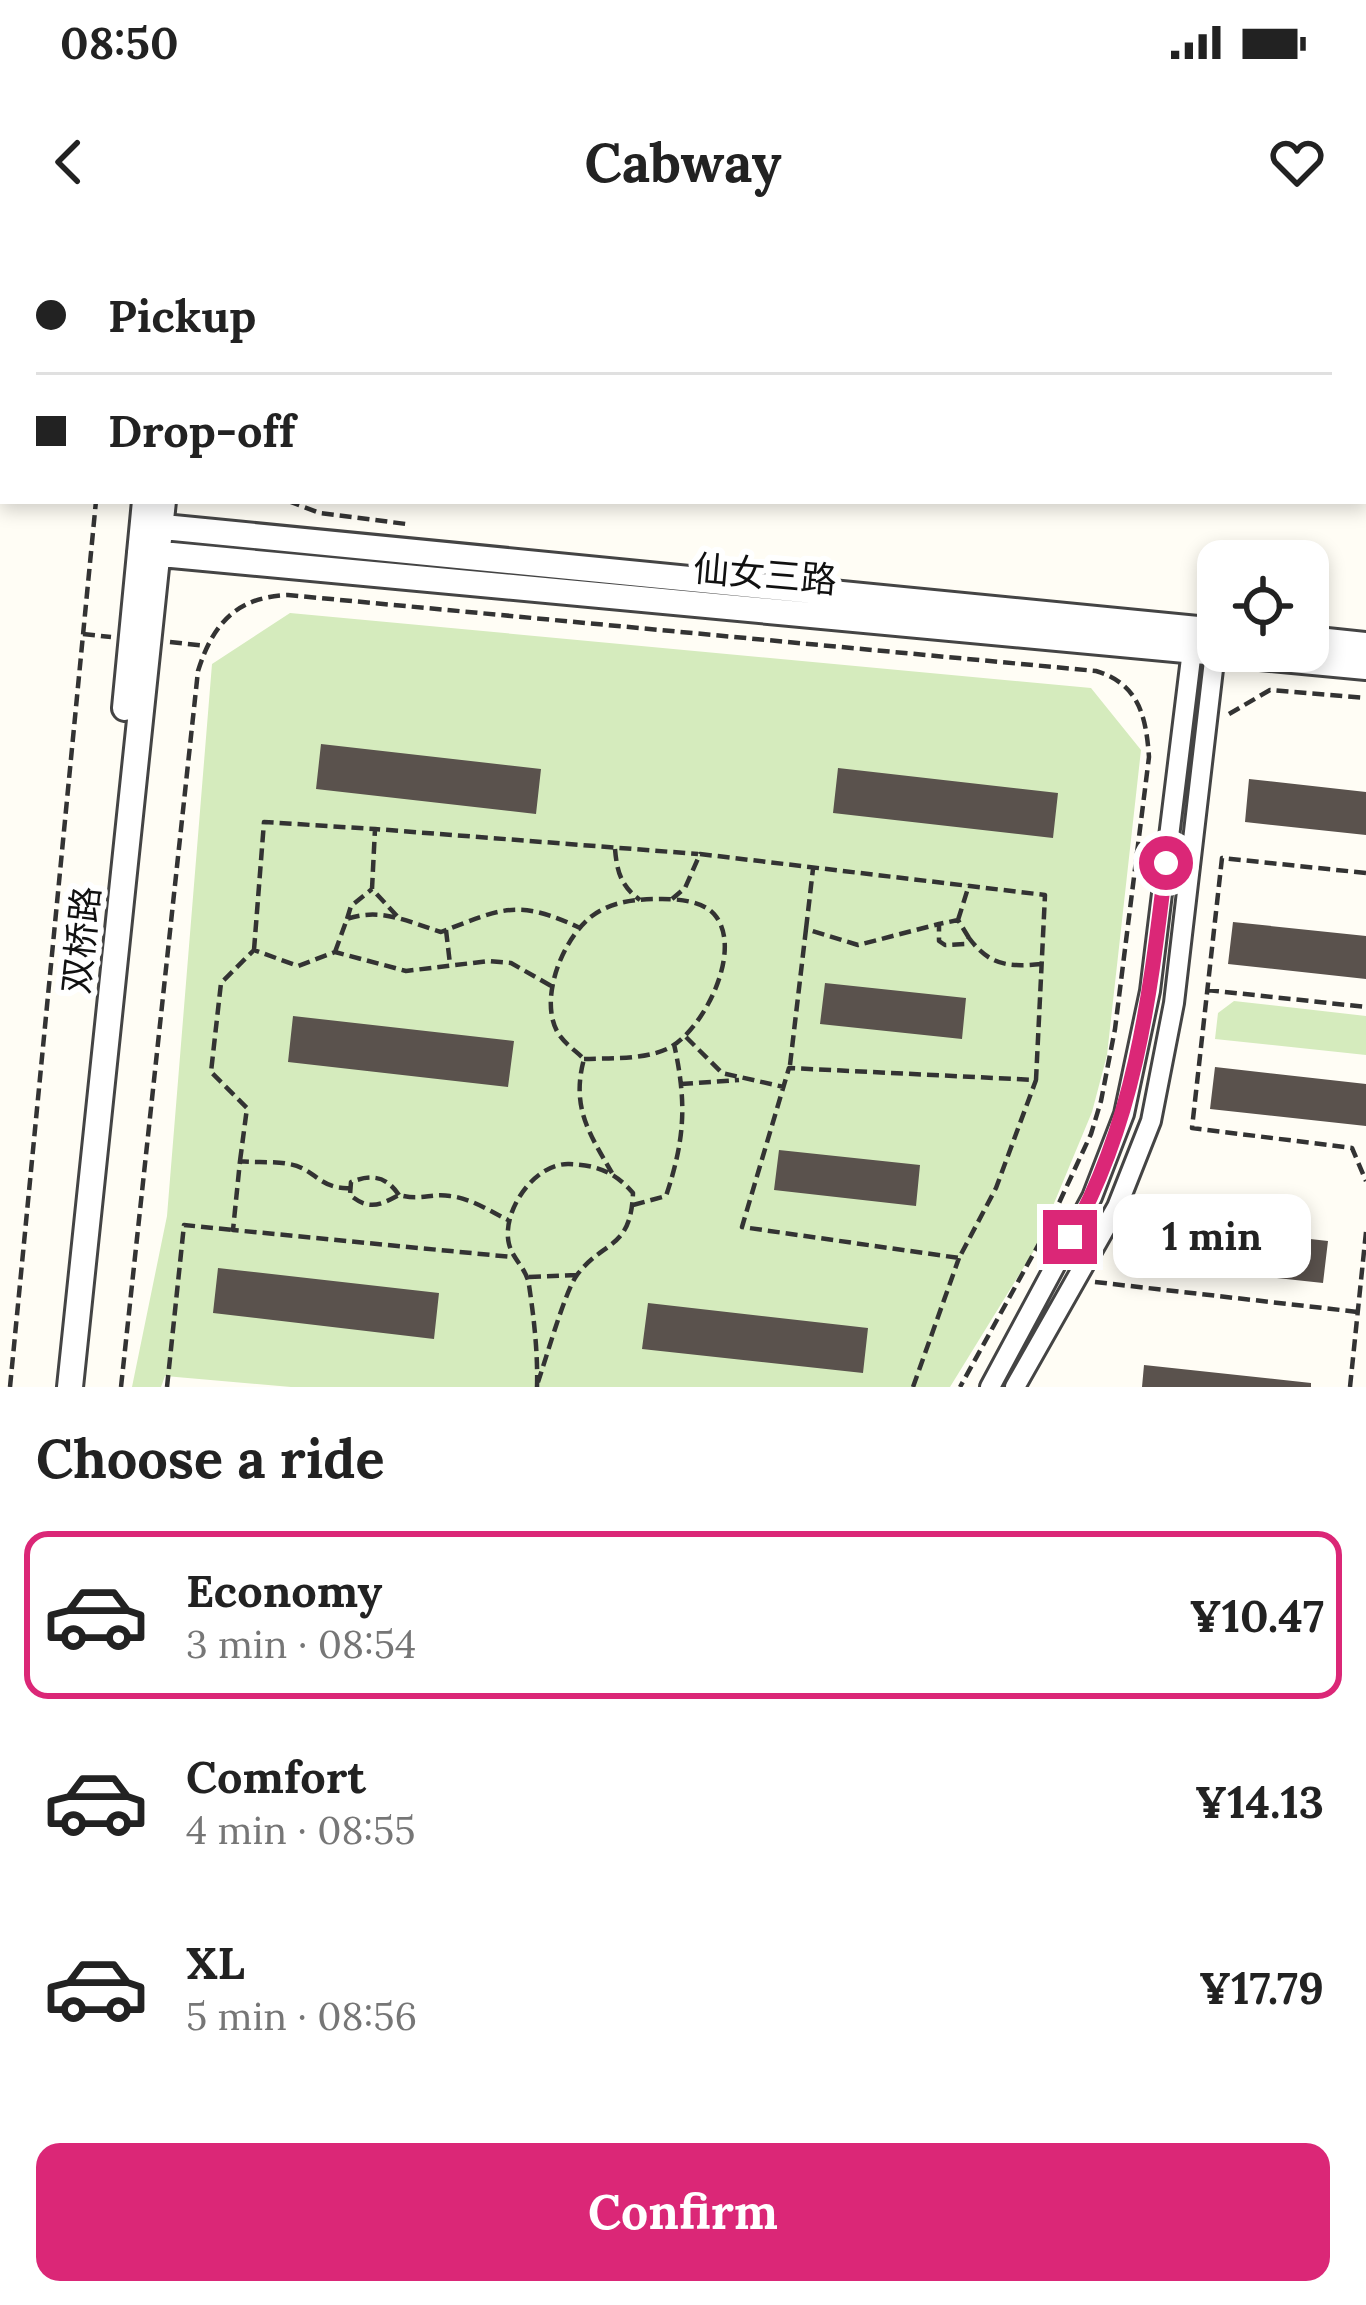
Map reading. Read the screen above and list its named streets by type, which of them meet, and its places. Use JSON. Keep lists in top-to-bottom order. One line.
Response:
{"streets":{"street":["仙女三路","双桥路"]},"crossings":[["仙女三路","双桥路"]],"page":{"status":"08:50","header":"Cabway","banner":["Pickup","Drop-off"],"bubble":"1 min","heading":"Choose a ride","list":[{"name":"Economy","note":"3 min · 08:54","value":"¥10.47"},{"name":"Comfort","note":"4 min · 08:55","value":"¥14.13"},{"name":"XL","note":"5 min · 08:56","value":"¥17.79"}],"buttons":"Confirm"}}
